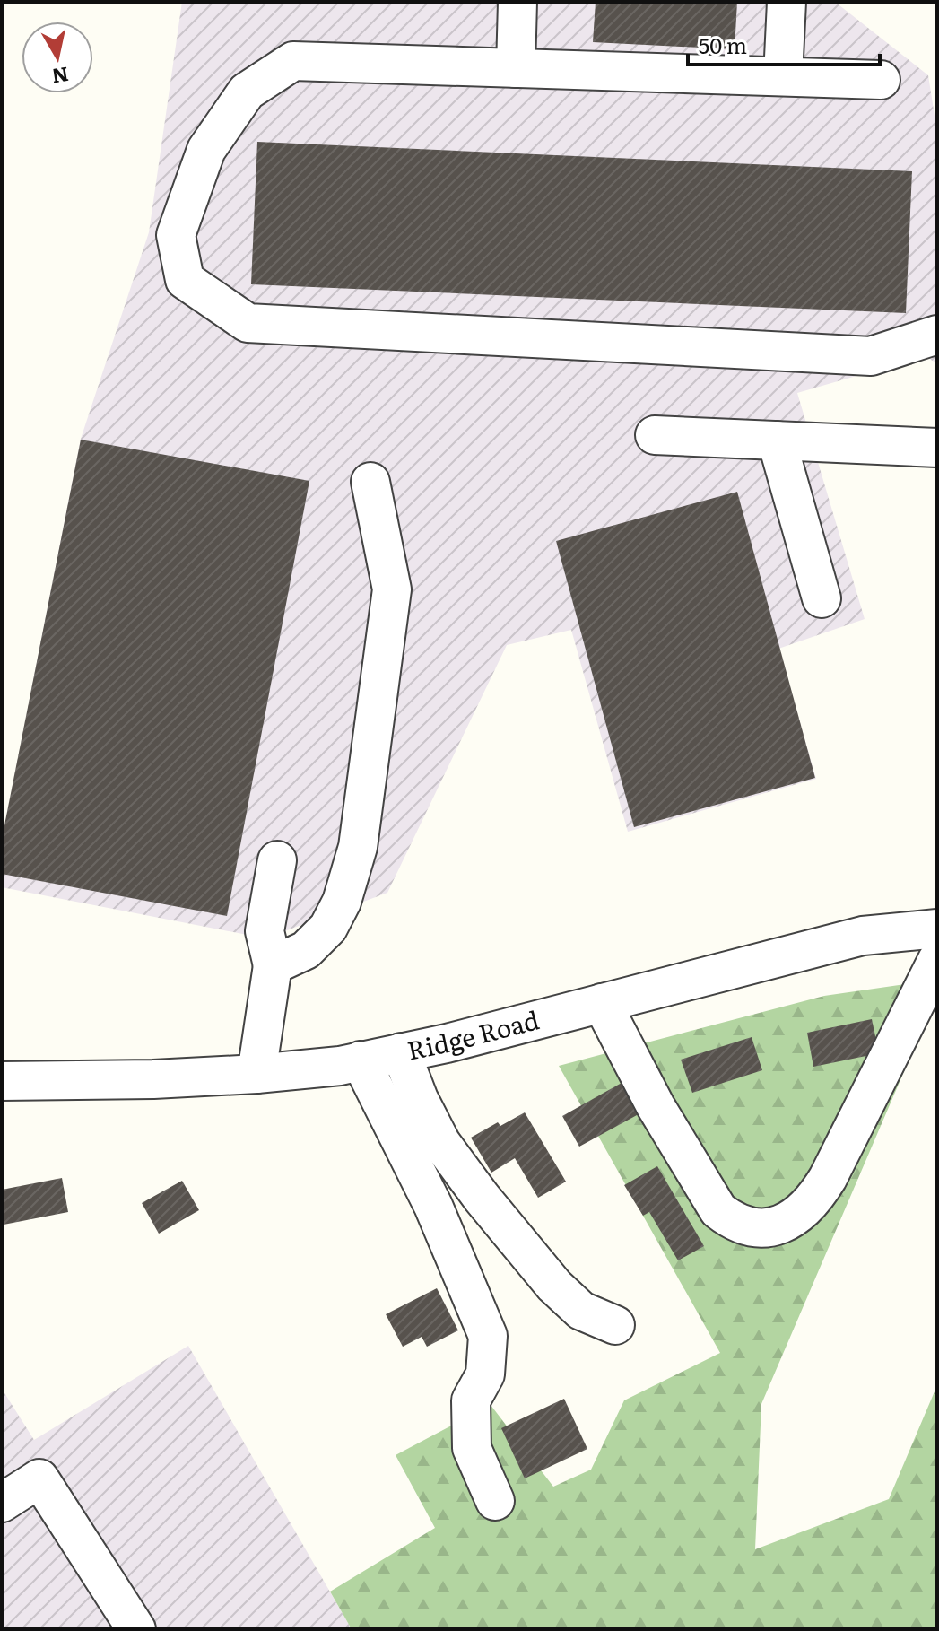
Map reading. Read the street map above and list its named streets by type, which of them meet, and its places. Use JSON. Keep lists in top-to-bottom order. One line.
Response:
{"streets":{"street":["Ridge Road"]},"scale_bar":"50 m","north":"bottom"}
